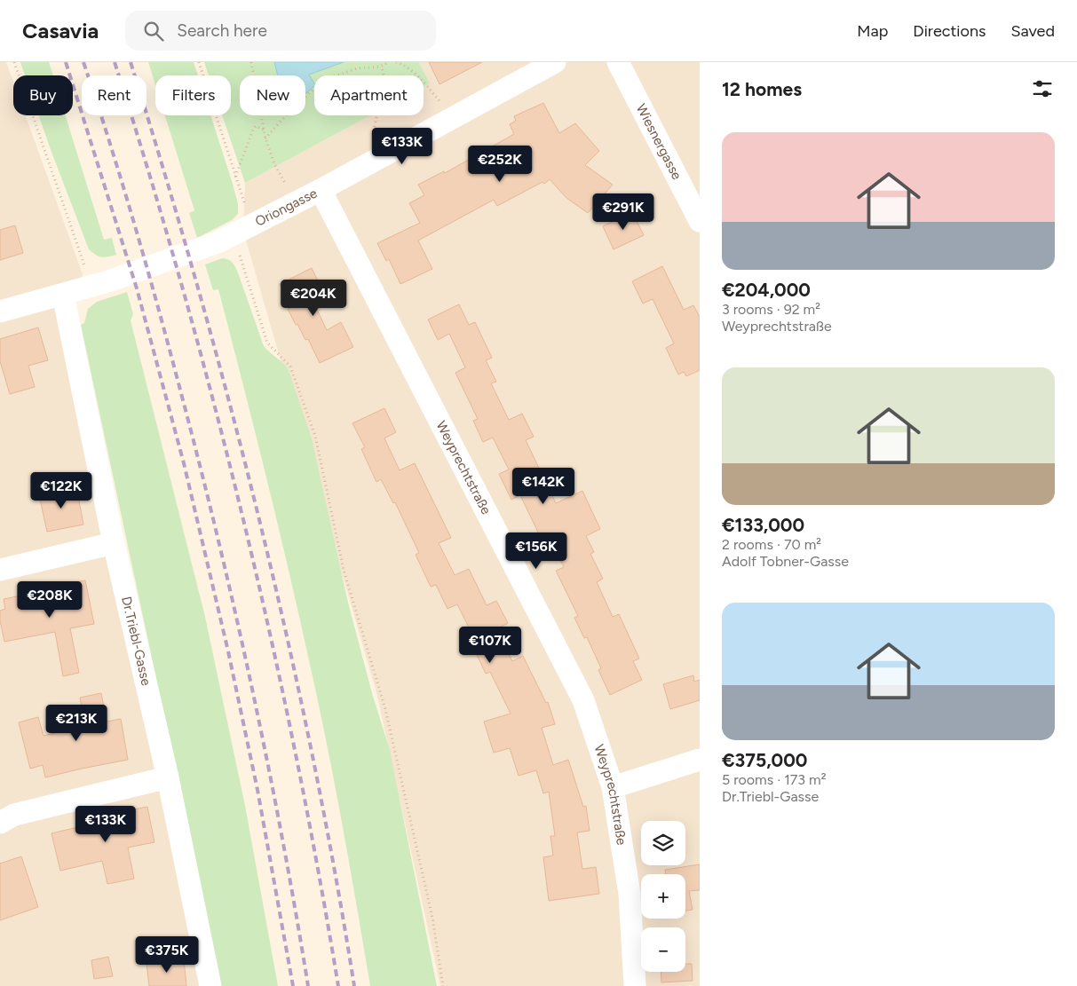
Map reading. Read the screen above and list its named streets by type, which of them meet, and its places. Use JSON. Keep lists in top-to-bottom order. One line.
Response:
{"streets":{"street":["Wiesnergasse","Oriongasse","Weyprechtstraße","Dr.Triebl-Gasse"]},"crossings":[["Oriongasse","Weyprechtstraße"],["Oriongasse","Dr.Triebl-Gasse"]],"page":{"header":"Casavia","search":"Search here","nav":["Map","Directions","Saved"],"heading":"12 homes","chip":["Buy","Rent","Filters","New","Apartment"],"list":[{"name":"€204,000","note":"3 rooms · 92 m² · Weyprechtstraße"},{"name":"€133,000","note":"2 rooms · 70 m² · Adolf Tobner-Gasse"},{"name":"€375,000","note":"5 rooms · 173 m² · Dr.Triebl-Gasse"}],"price":["€133K","€252K","€291K","€204K","€142K","€122K","€156K","€208K","€107K","€213K","€133K","€375K"],"map_buttons":["+","−"]}}
